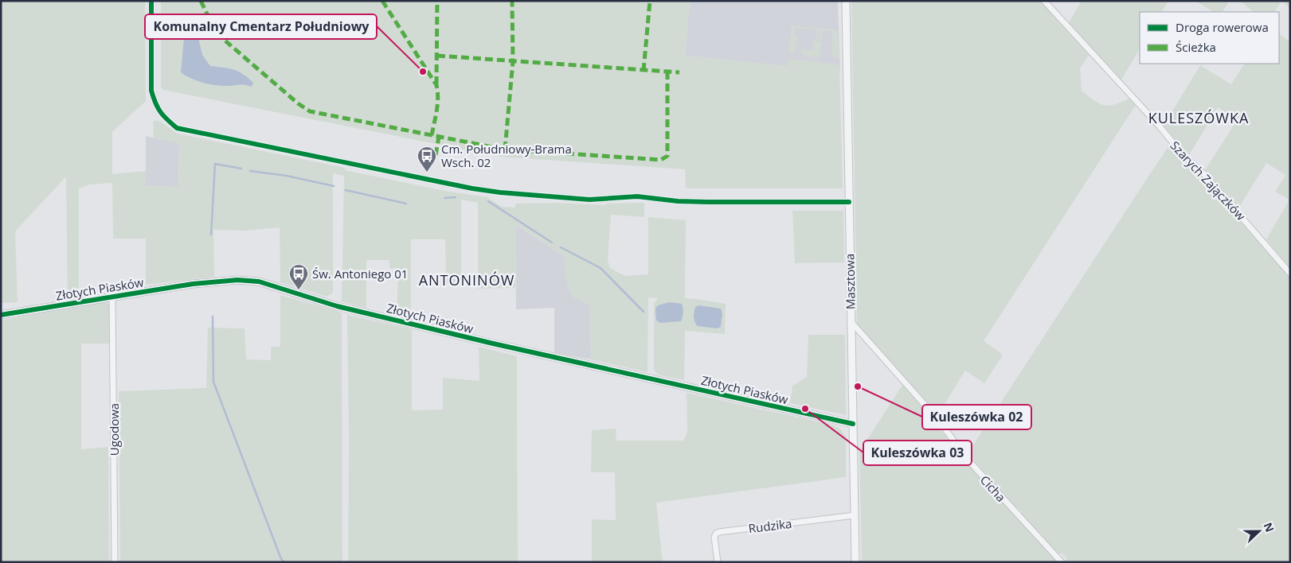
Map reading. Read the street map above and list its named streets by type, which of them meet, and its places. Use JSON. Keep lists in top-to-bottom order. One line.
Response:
{"streets":{"street":["Szarych Zajączków","Masztowa","Złotych Piasków","Ugodowa","Cicha","Rudzika"]},"crossings":[["Masztowa","Złotych Piasków"],["Masztowa","Cicha"],["Masztowa","Rudzika"],["Złotych Piasków","Ugodowa"]],"districts":["KULESZÓWKA","ANTONINÓW"],"places":{"other":["Komunalny Cmentarz Południowy","Kuleszówka 02","Kuleszówka 03"],"bus stop":["Cm. Południowy-Brama Wsch. 02","Św. Antoniego 01"]},"legend":["Droga rowerowa","Ścieżka"],"north":"right"}
